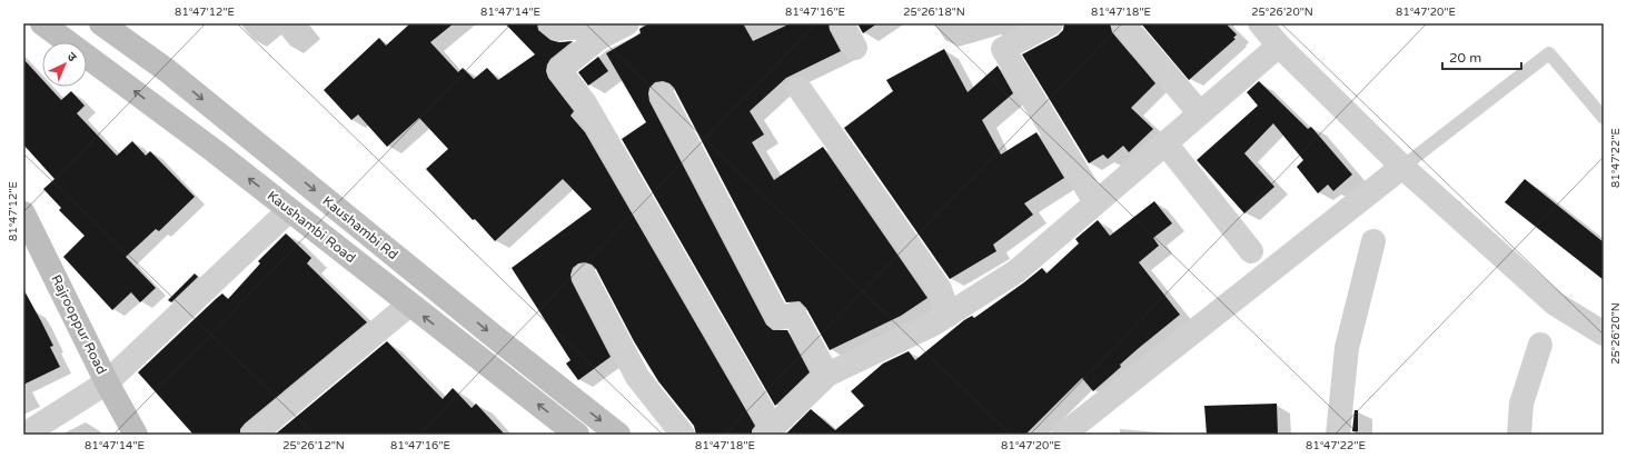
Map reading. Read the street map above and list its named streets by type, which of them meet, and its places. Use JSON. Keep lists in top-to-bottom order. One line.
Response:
{"streets":{"main road":["Kaushambi Road","Kaushambi Rd","Rajrooppur Road"]},"one_way":["Kaushambi Road","Kaushambi Rd"],"scale_bar":"20 m","north":"top right","coordinates":["81°47'12\"E","81°47'14\"E","81°47'16\"E","25°26'18\"N","81°47'18\"E","25°26'20\"N","81°47'20\"E","81°47'22\"E","25°26'12\"N"]}
